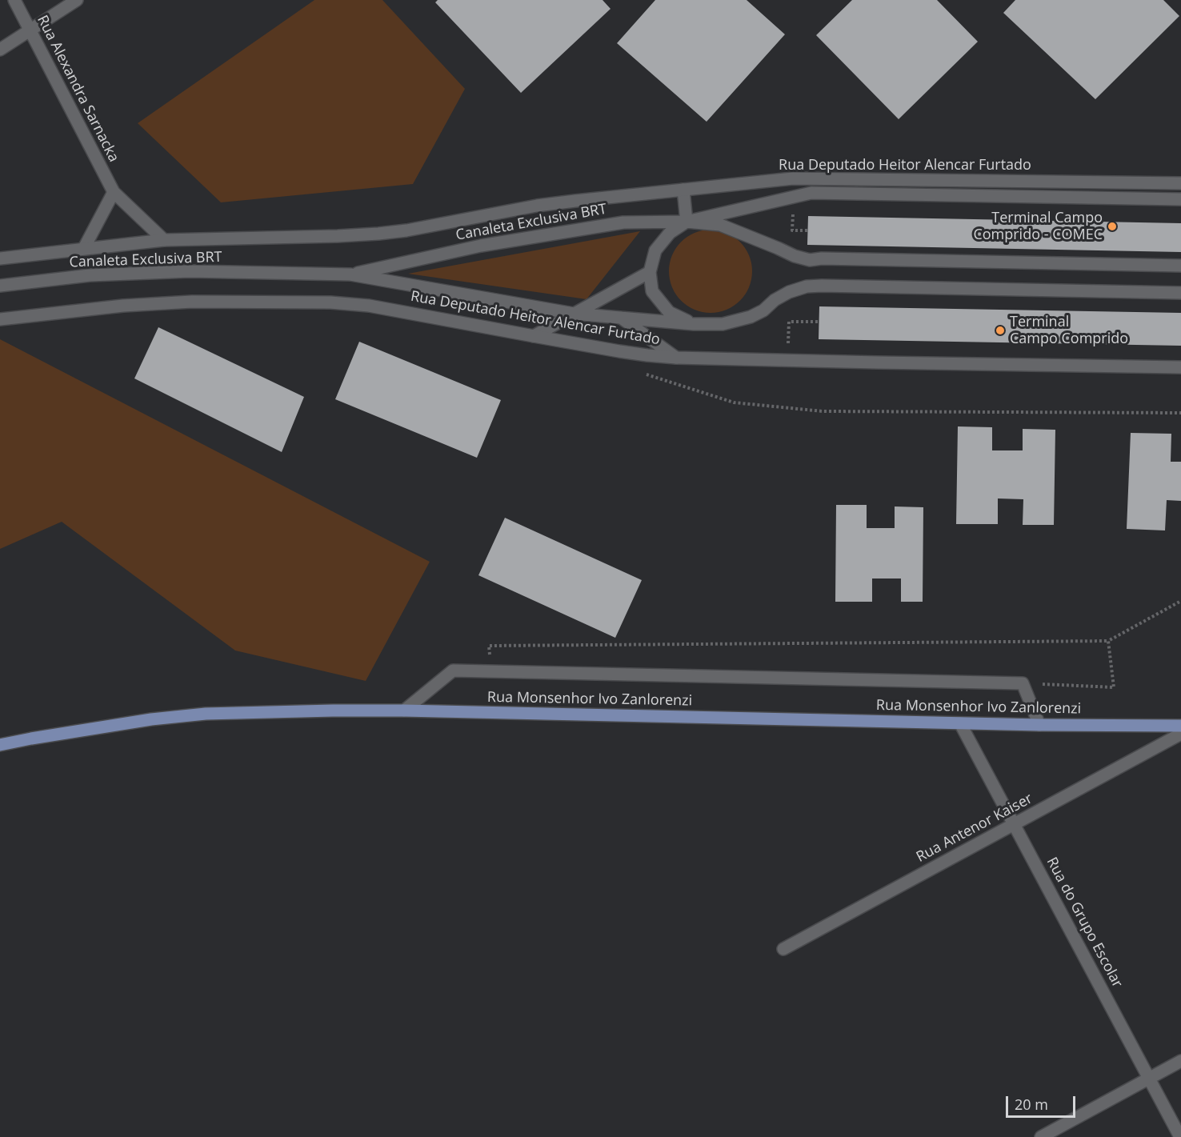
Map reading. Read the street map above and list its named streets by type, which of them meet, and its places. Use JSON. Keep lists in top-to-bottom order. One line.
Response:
{"streets":{"main road":["Rua Monsenhor Ivo Zanlorenzi"],"street":["Rua Alexandra Sarnacka","Rua Deputado Heitor Alencar Furtado","Canaleta Exclusiva BRT","Rua Antenor Kaiser","Rua do Grupo Escolar"]},"crossings":[["Rua Alexandra Sarnacka","Rua Deputado Heitor Alencar Furtado"],["Rua Monsenhor Ivo Zanlorenzi","Rua do Grupo Escolar"],["Rua Antenor Kaiser","Rua do Grupo Escolar"]],"places":["Terminal Campo Comprido - COMEC","Terminal Campo Comprido"],"scale_bar":"20 m"}
